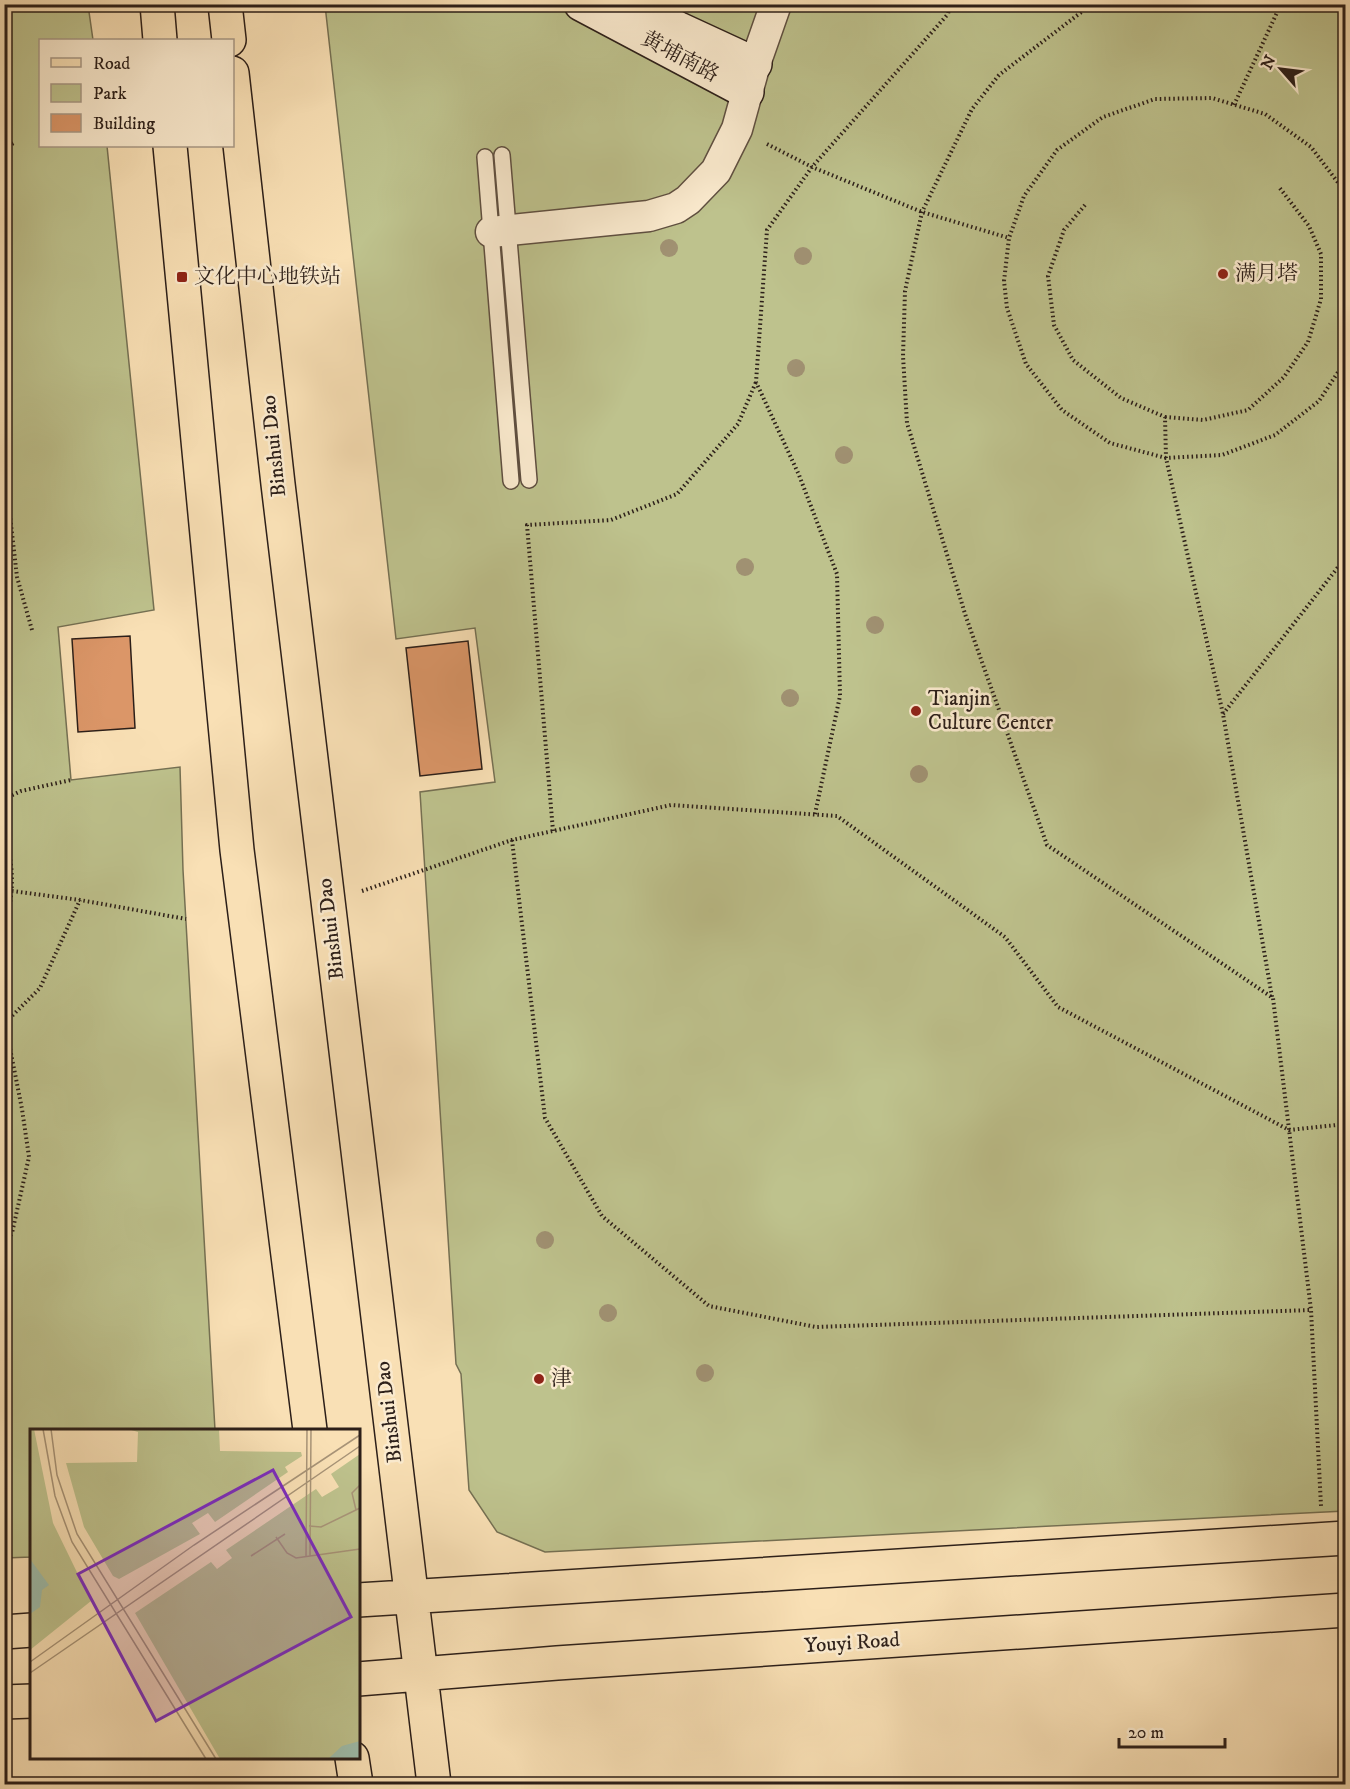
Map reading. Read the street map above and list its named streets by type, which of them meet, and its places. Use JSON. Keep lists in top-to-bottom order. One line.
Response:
{"streets":{"main road":["Binshui Dao","Youyi Road"],"street":["黄埔南路"]},"crossings":[["Binshui Dao","Youyi Road"]],"places":{"other":["满月塔","Tianjin Culture Center","津"],"transit":["文化中心地铁站"]},"legend":["Road","Park","Building"],"scale_bar":"20 m","north":"top left"}
